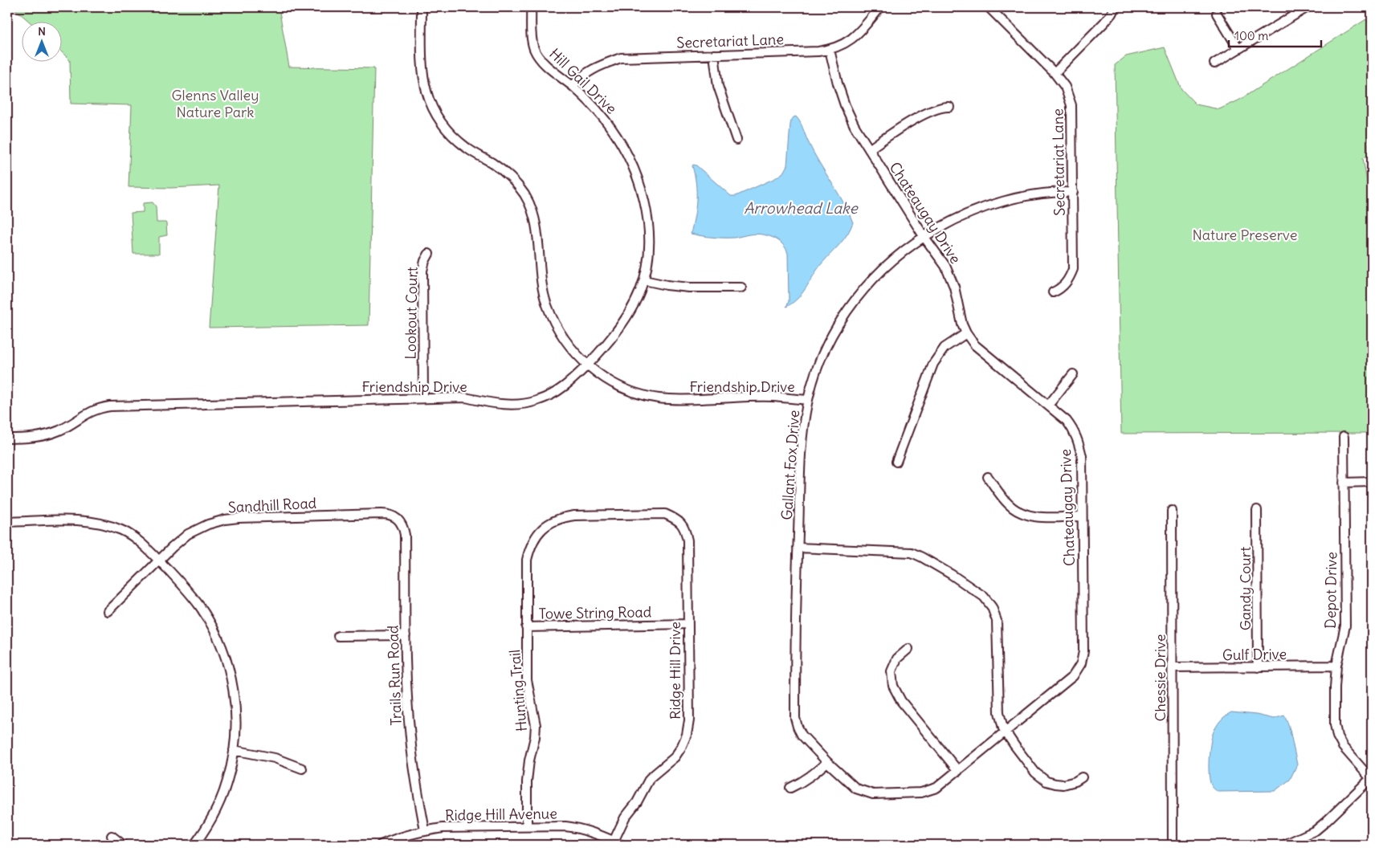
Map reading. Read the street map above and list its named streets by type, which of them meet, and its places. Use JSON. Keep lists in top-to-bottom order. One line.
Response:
{"streets":{"street":["Secretariat Lane","Hill Gail Drive","Chateaugay Drive","Lookout Court","Friendship Drive","Gallant Fox Drive","Sandhill Road","Gandy Court","Depot Drive","Towe String Road","Gulf Drive","Ridge Hill Drive","Trails Run Road","Chessie Drive","Hunting Trail","Ridge Hill Avenue"]},"crossings":[["Secretariat Lane","Hill Gail Drive"],["Secretariat Lane","Chateaugay Drive"],["Secretariat Lane","Gallant Fox Drive"],["Hill Gail Drive","Friendship Drive"],["Chateaugay Drive","Gallant Fox Drive"],["Lookout Court","Friendship Drive"],["Friendship Drive","Gallant Fox Drive"],["Sandhill Road","Trails Run Road"],["Gandy Court","Gulf Drive"],["Depot Drive","Gulf Drive"],["Towe String Road","Ridge Hill Drive"],["Towe String Road","Hunting Trail"],["Gulf Drive","Chessie Drive"],["Ridge Hill Drive","Hunting Trail"],["Ridge Hill Drive","Ridge Hill Avenue"],["Trails Run Road","Ridge Hill Avenue"],["Hunting Trail","Ridge Hill Avenue"]],"water":["Arrowhead Lake"],"parks":["Glenns Valley Nature Park","Nature Preserve"],"scale_bar":"100 m","north":"top"}
